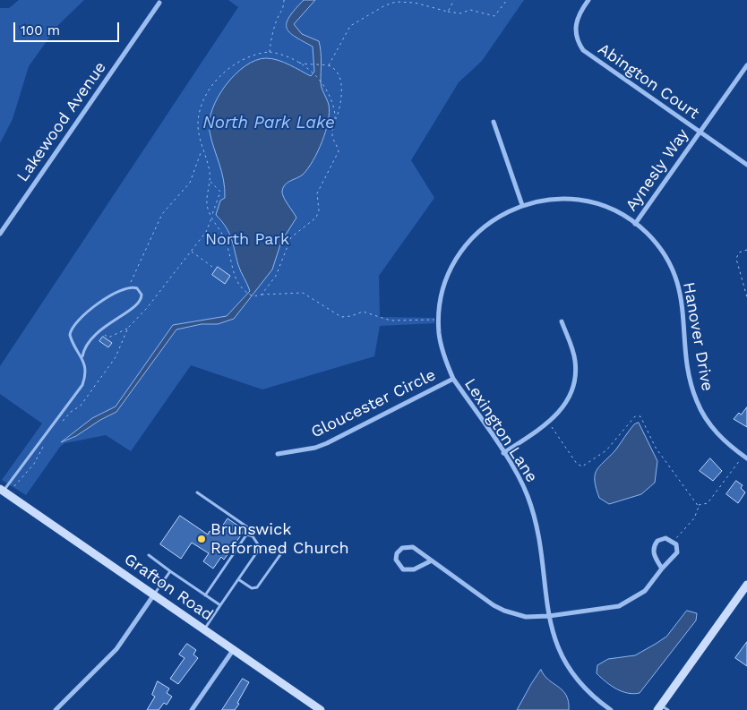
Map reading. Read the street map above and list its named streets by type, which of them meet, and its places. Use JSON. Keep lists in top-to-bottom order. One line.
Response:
{"streets":{"street":["Abington Court","Lakewood Avenue","Aynesly Way","Hanover Drive","Gloucester Circle","Lexington Lane","Grafton Road"]},"crossings":[["Abington Court","Aynesly Way"],["Aynesly Way","Hanover Drive"],["Hanover Drive","Lexington Lane"],["Gloucester Circle","Lexington Lane"]],"water":["North Park Lake"],"parks":["North Park"],"places":["Brunswick Reformed Church"],"scale_bar":"100 m"}
